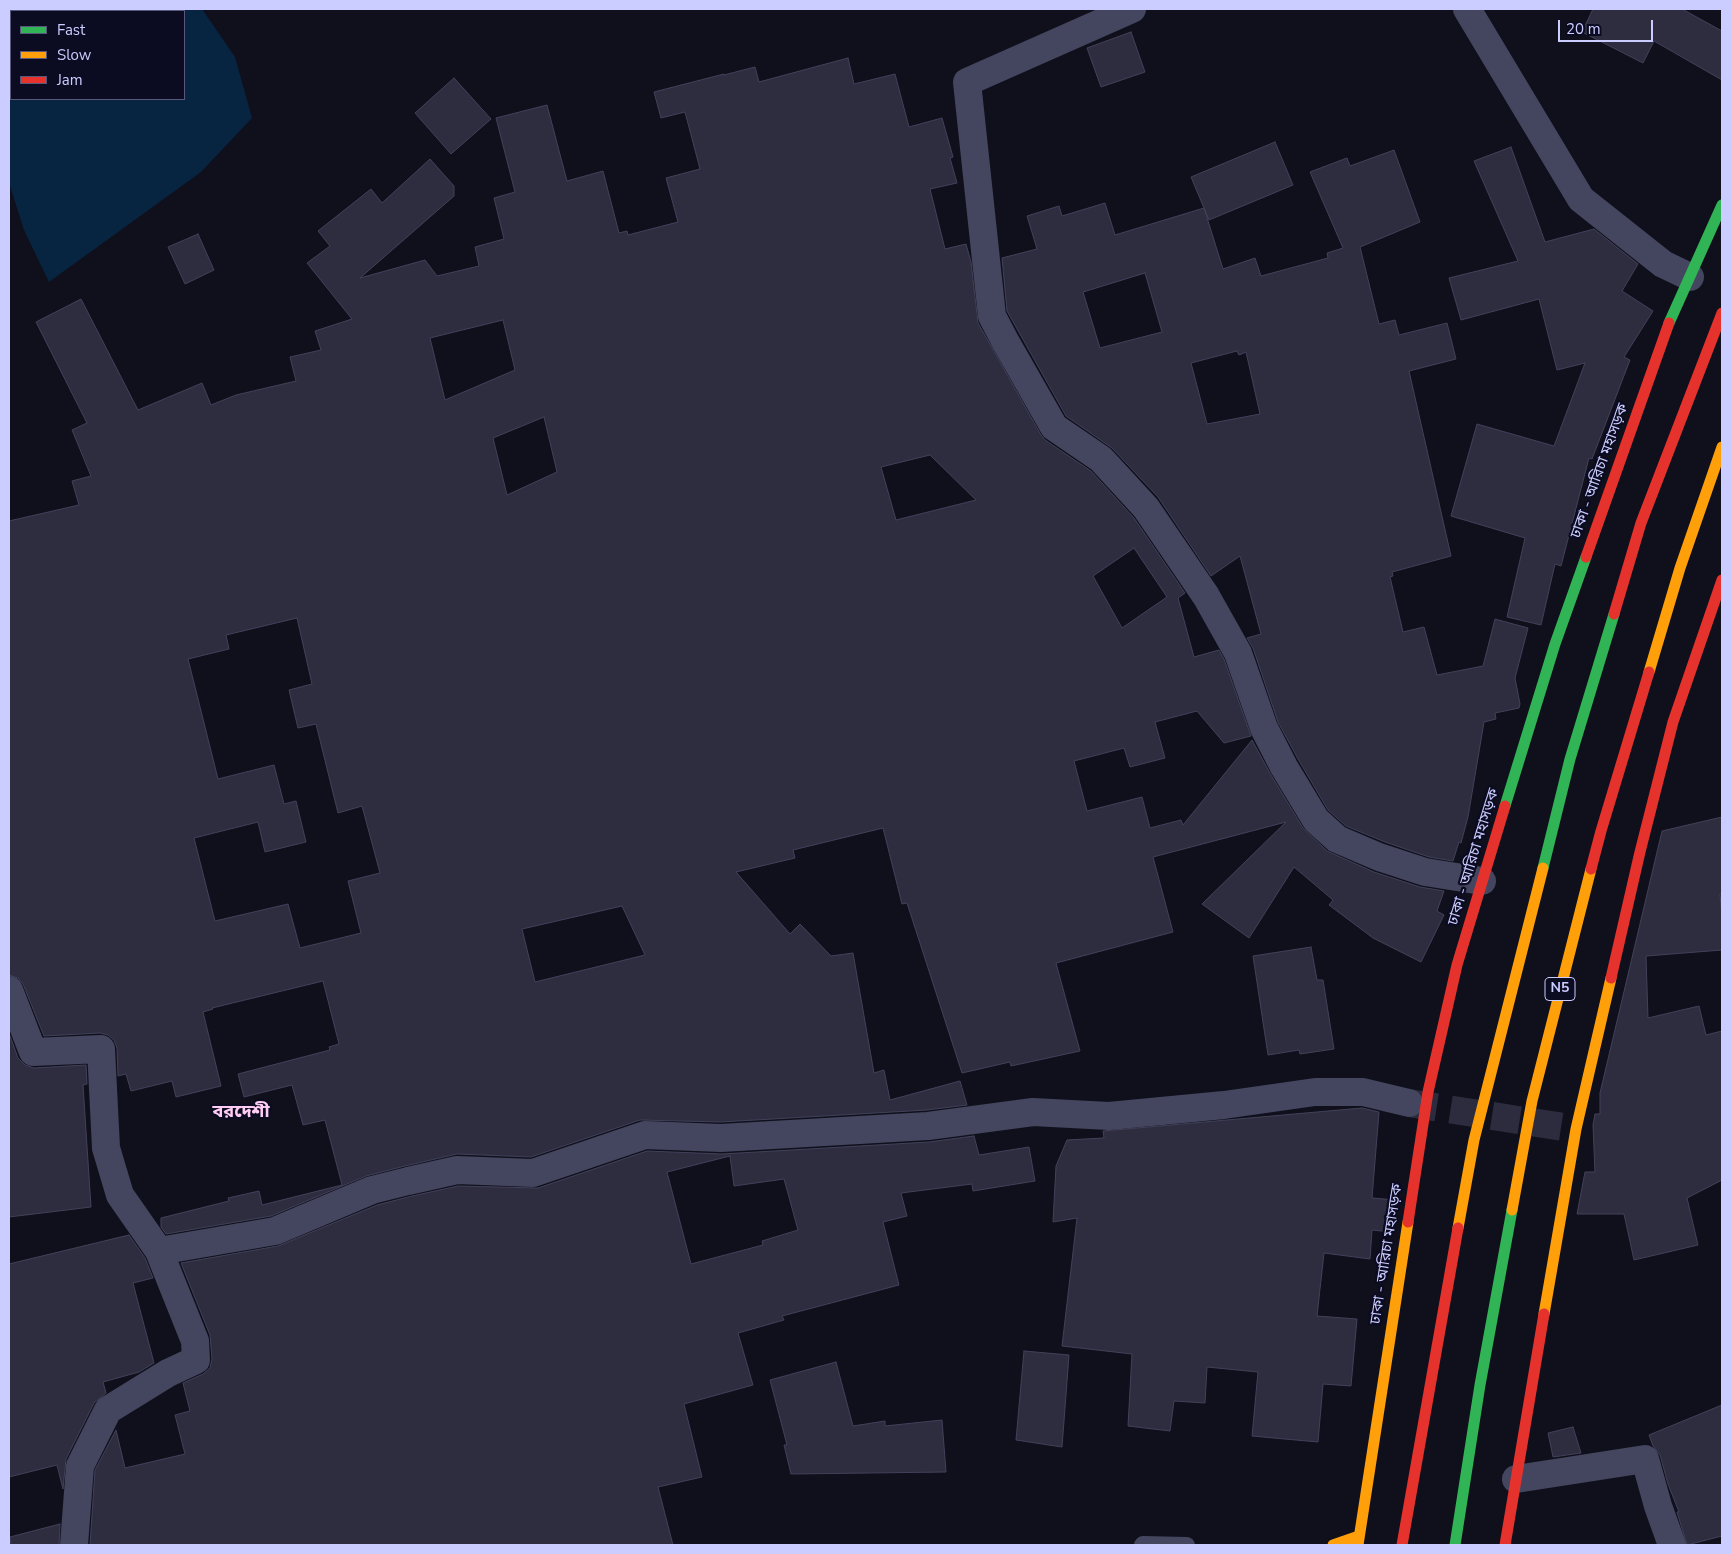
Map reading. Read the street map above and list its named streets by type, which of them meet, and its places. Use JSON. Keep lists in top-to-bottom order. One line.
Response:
{"streets":{"main road":["ঢাকা - আরিচা মহাসড়ক","N5"]},"districts":["বরদেশী"],"legend":["Fast","Slow","Jam"],"scale_bar":"20 m"}
